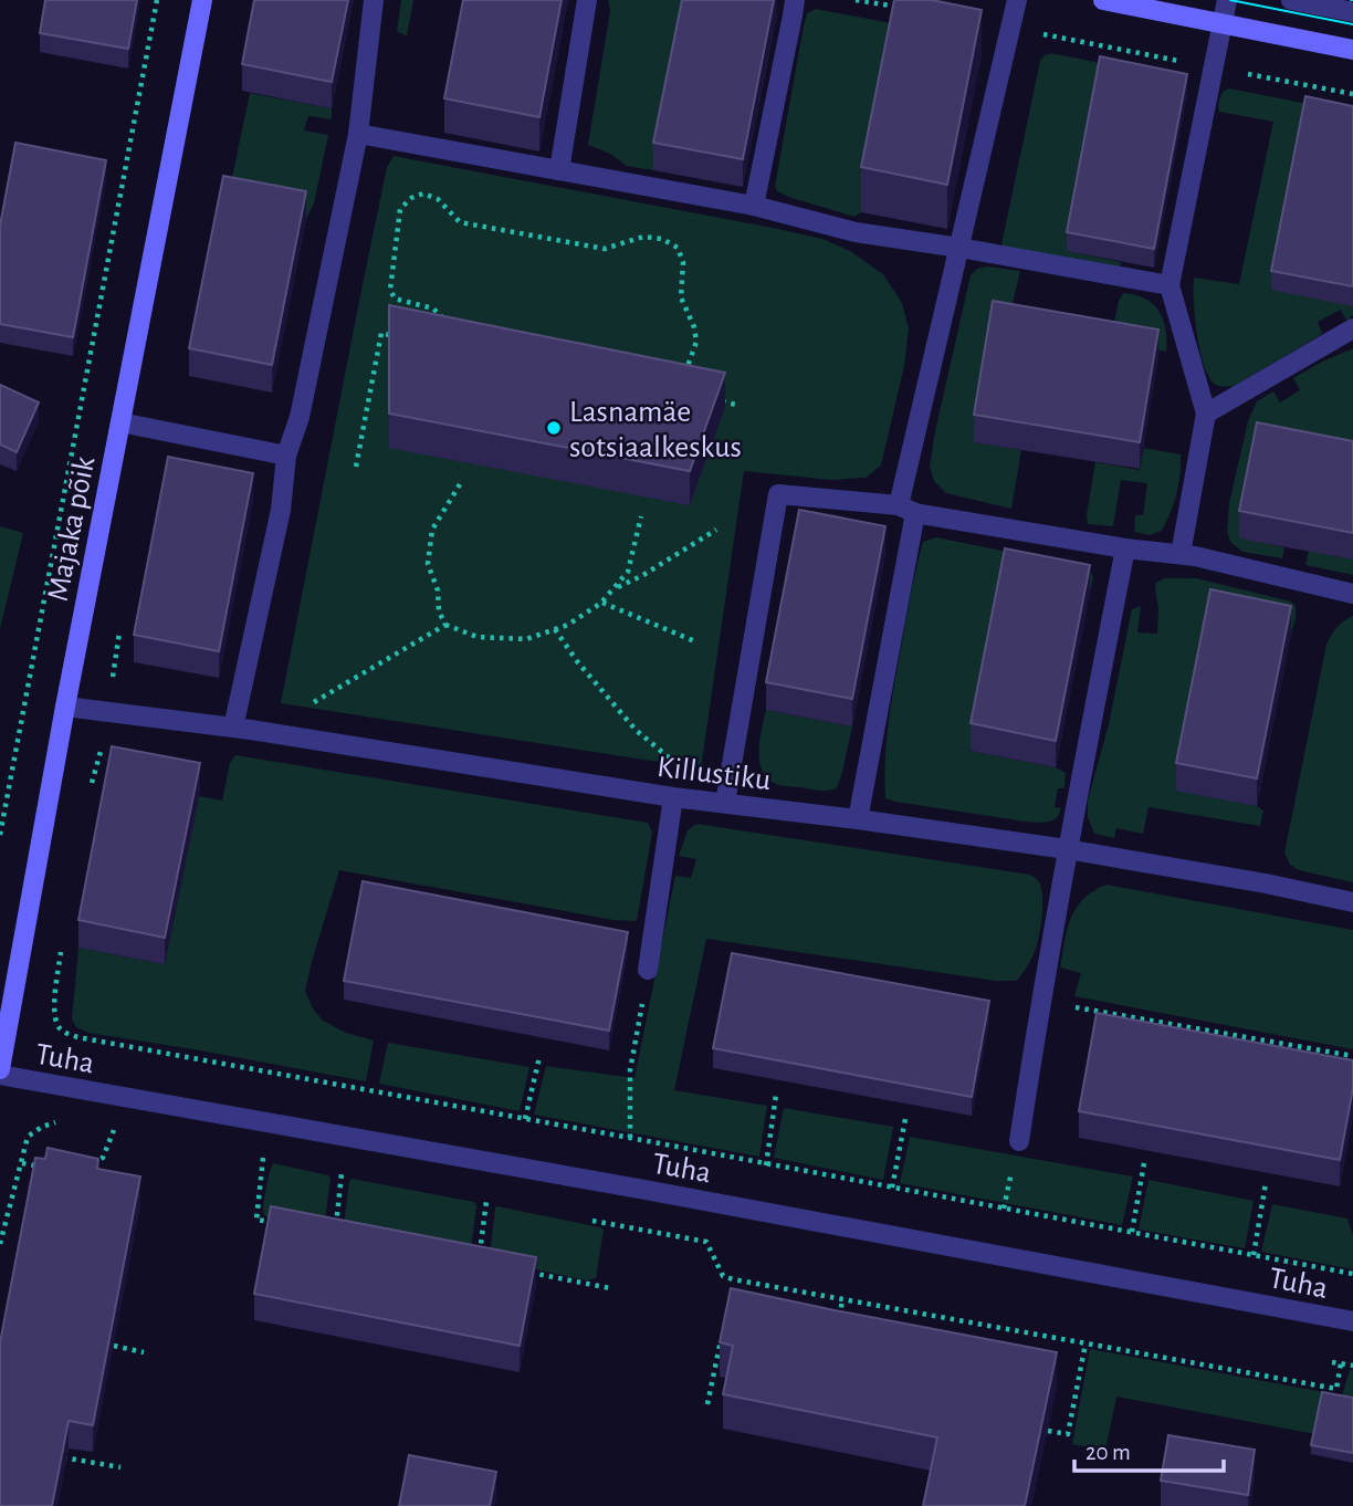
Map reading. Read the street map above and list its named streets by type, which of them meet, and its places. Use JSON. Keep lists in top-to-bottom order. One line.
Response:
{"streets":{"street":["Majaka põik","Killustiku","Tuha"]},"crossings":[["Majaka põik","Killustiku"],["Majaka põik","Tuha"]],"places":["Lasnamäe sotsiaalkeskus"],"scale_bar":"20 m"}
